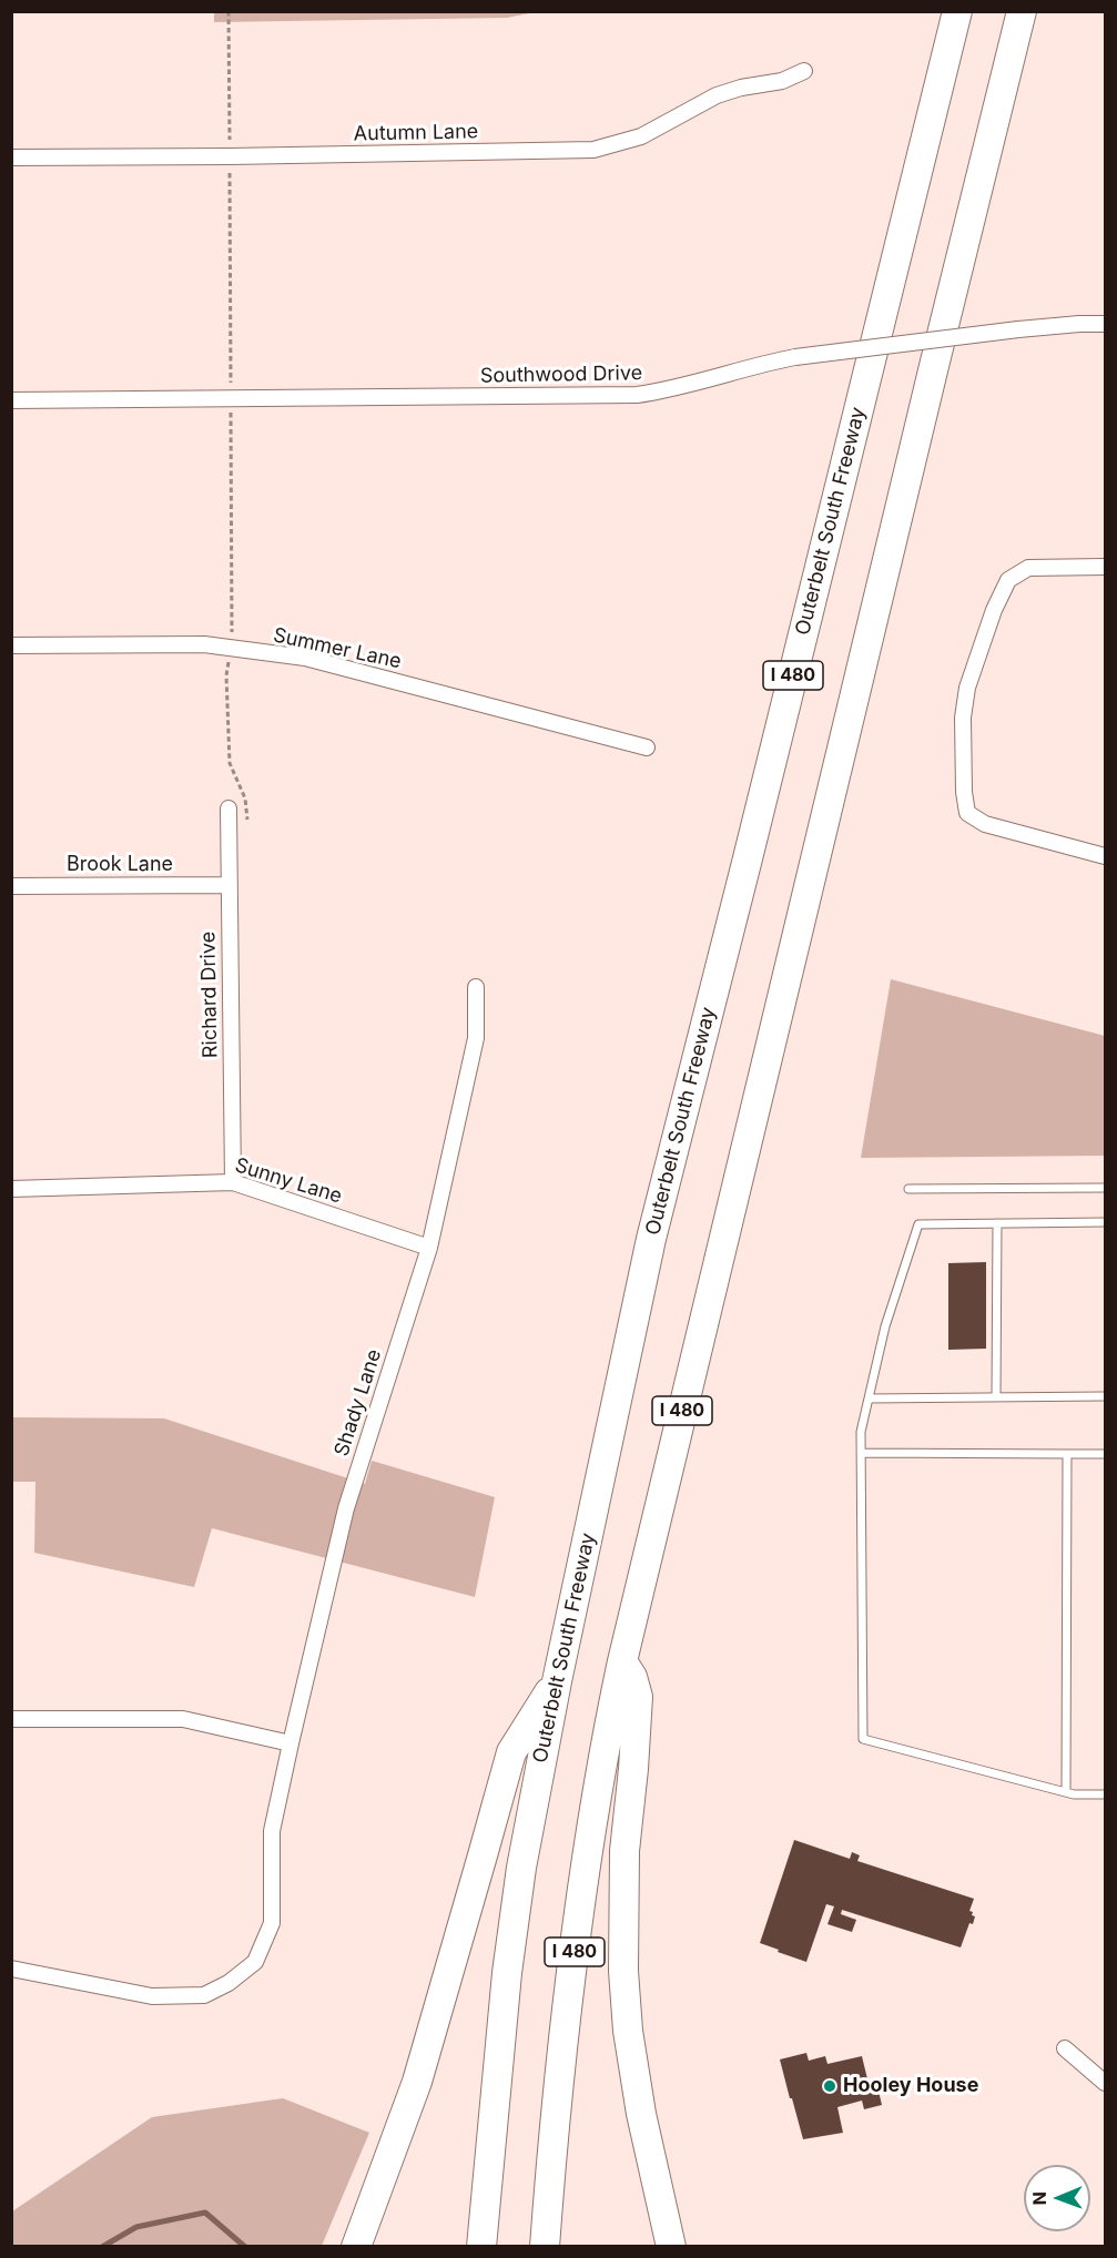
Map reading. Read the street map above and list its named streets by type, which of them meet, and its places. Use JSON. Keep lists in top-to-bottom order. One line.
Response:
{"streets":{"highway":["Outerbelt South Freeway","I 480"],"street":["Autumn Lane","Southwood Drive","Summer Lane","Brook Lane","Richard Drive","Sunny Lane","Shady Lane"]},"crossings":[["Brook Lane","Richard Drive"],["Richard Drive","Sunny Lane"],["Sunny Lane","Shady Lane"]],"places":["Hooley House"],"north":"left"}
